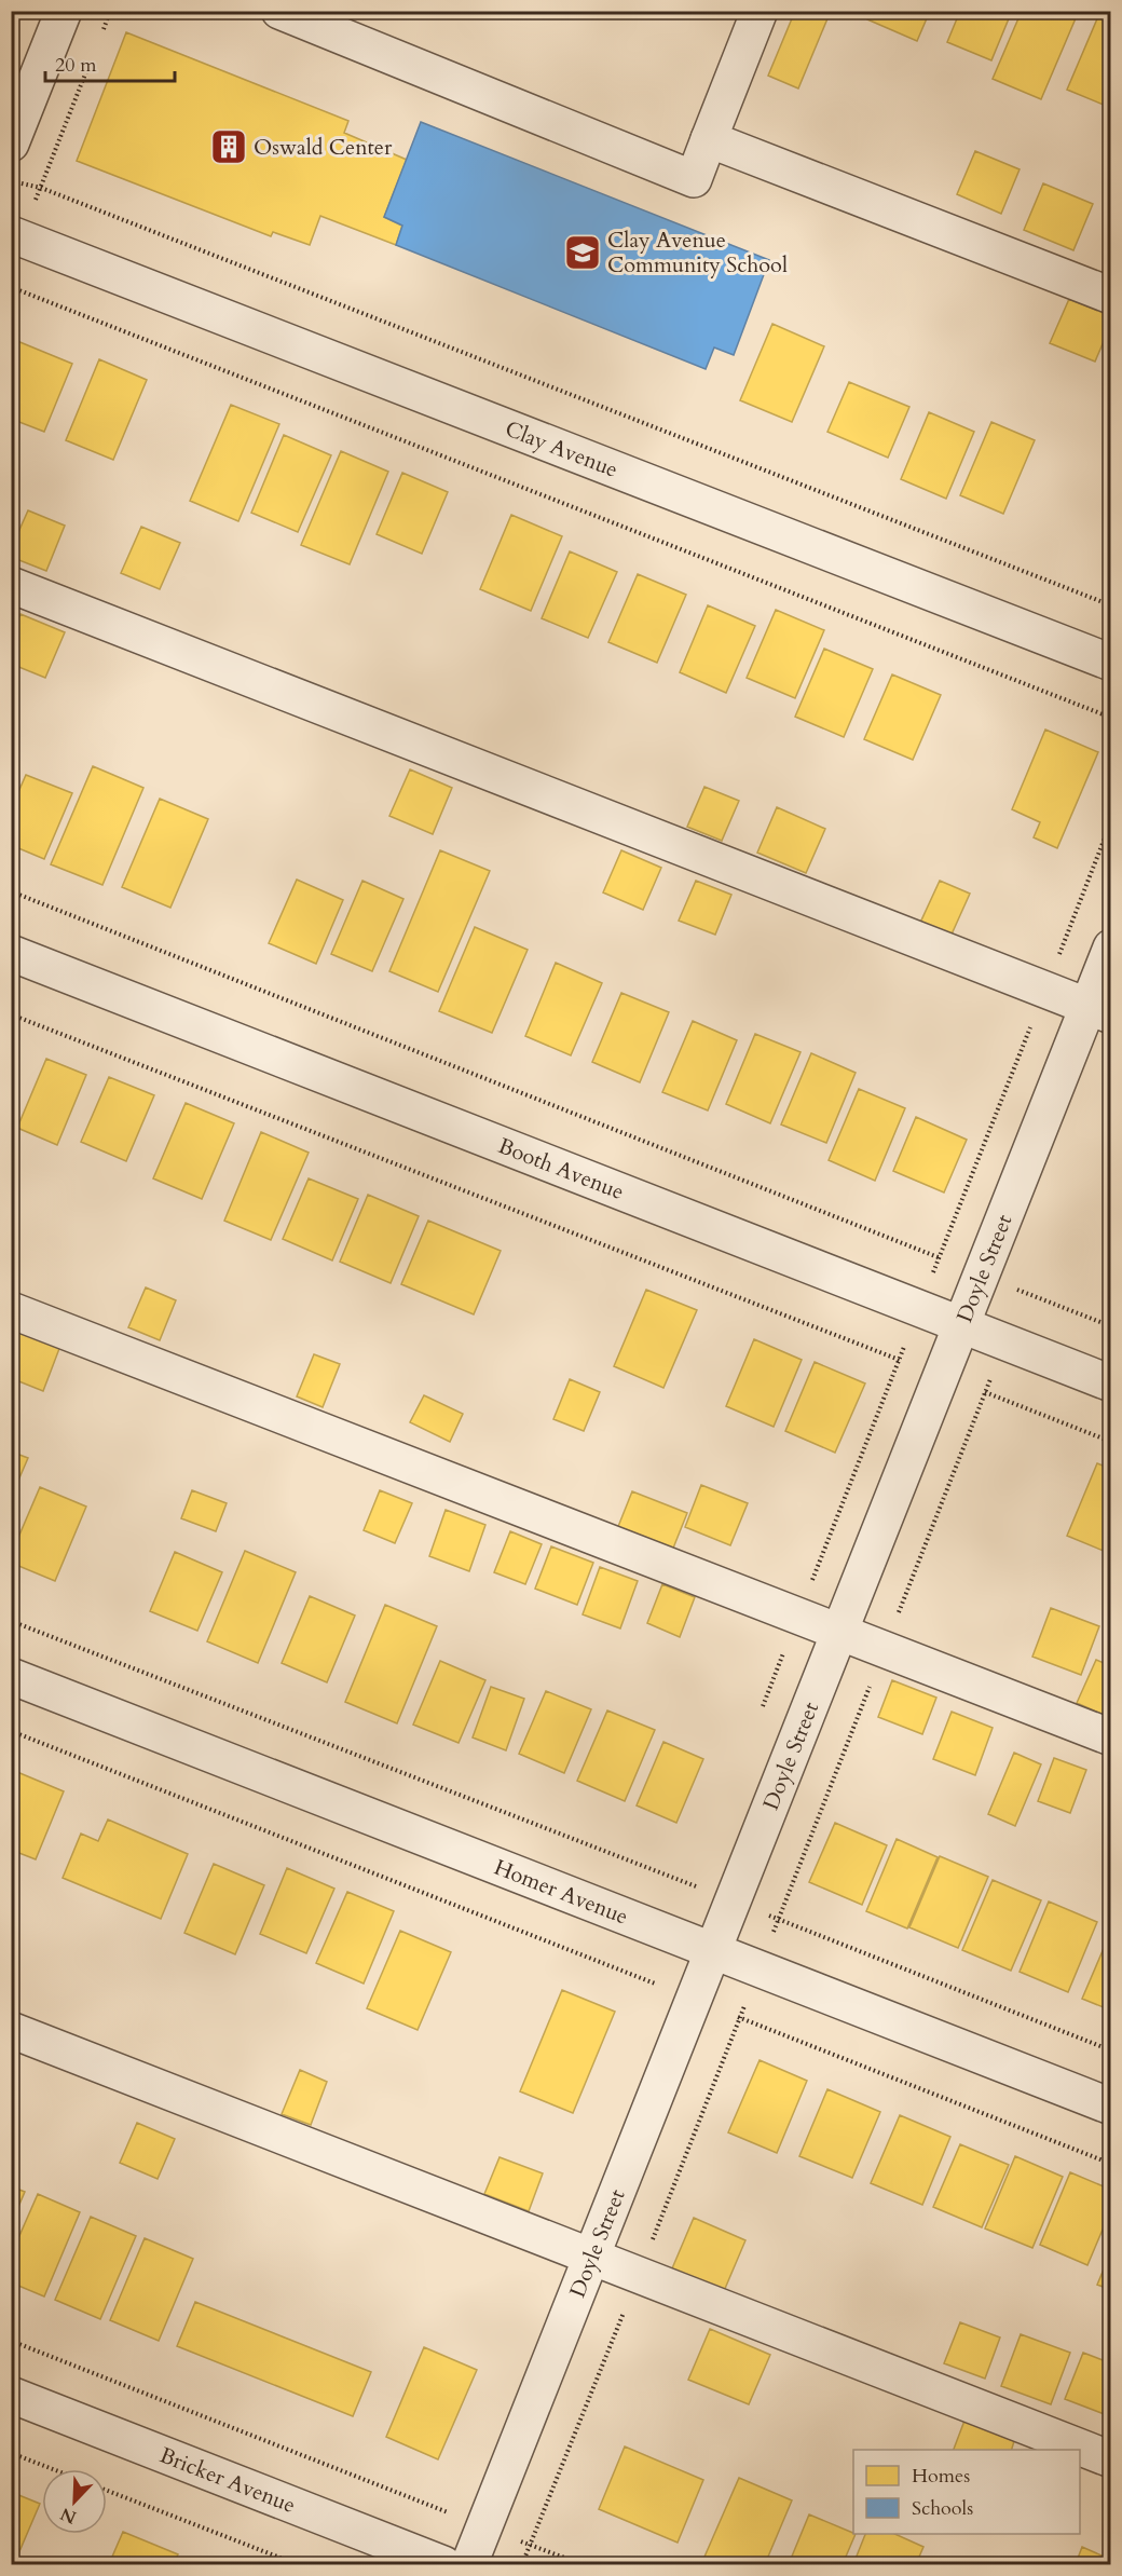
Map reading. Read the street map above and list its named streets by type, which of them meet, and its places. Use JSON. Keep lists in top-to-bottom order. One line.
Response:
{"streets":{"street":["Clay Avenue","Booth Avenue","Doyle Street","Homer Avenue","Bricker Avenue"]},"crossings":[["Booth Avenue","Doyle Street"],["Doyle Street","Homer Avenue"]],"places":{"building":["Oswald Center"],"school or university":["Clay Avenue Community School"]},"legend":["Homes","Schools"],"scale_bar":"20 m","north":"bottom left"}
